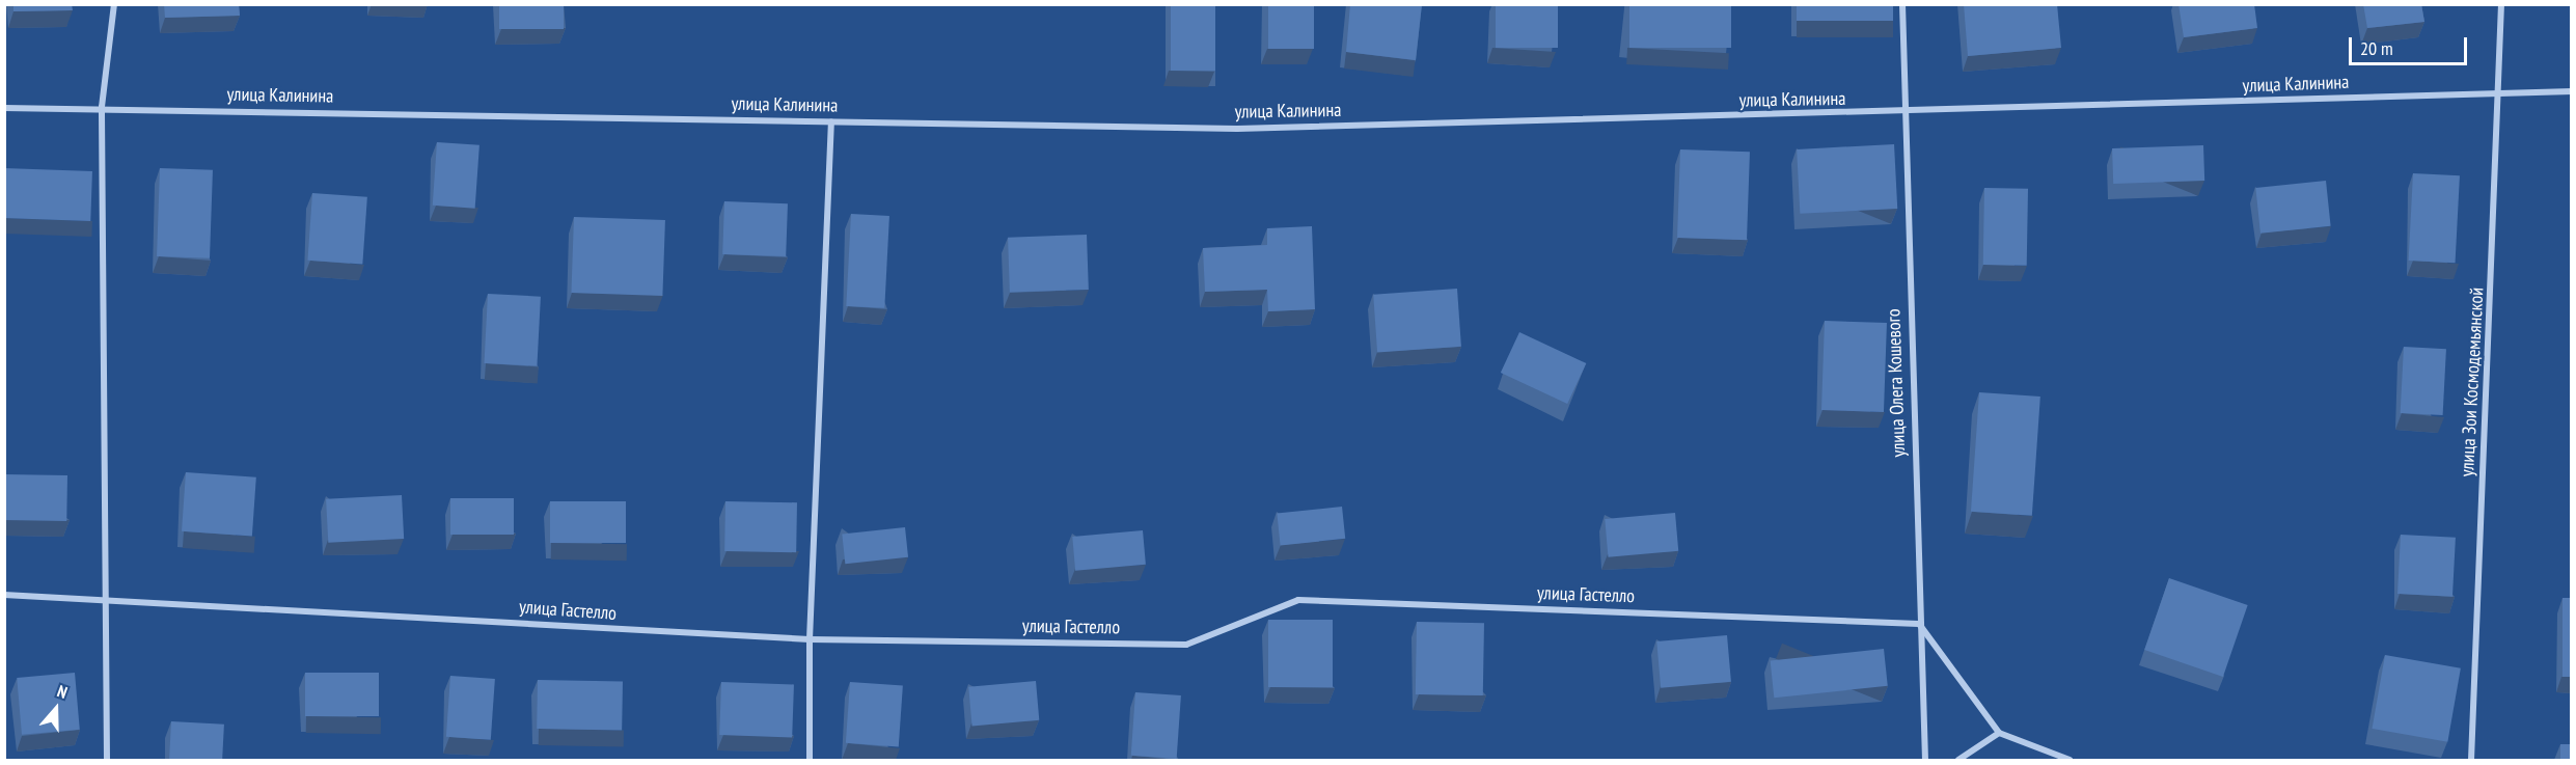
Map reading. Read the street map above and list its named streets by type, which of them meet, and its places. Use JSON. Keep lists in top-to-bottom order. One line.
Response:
{"streets":{"street":["улица Калинина","улица Зои Космодемьянской","улица Олега Кошевого","улица Гастелло"]},"crossings":[["улица Калинина","улица Зои Космодемьянской"],["улица Калинина","улица Олега Кошевого"],["улица Олега Кошевого","улица Гастелло"]],"scale_bar":"20 m","north":"top"}
